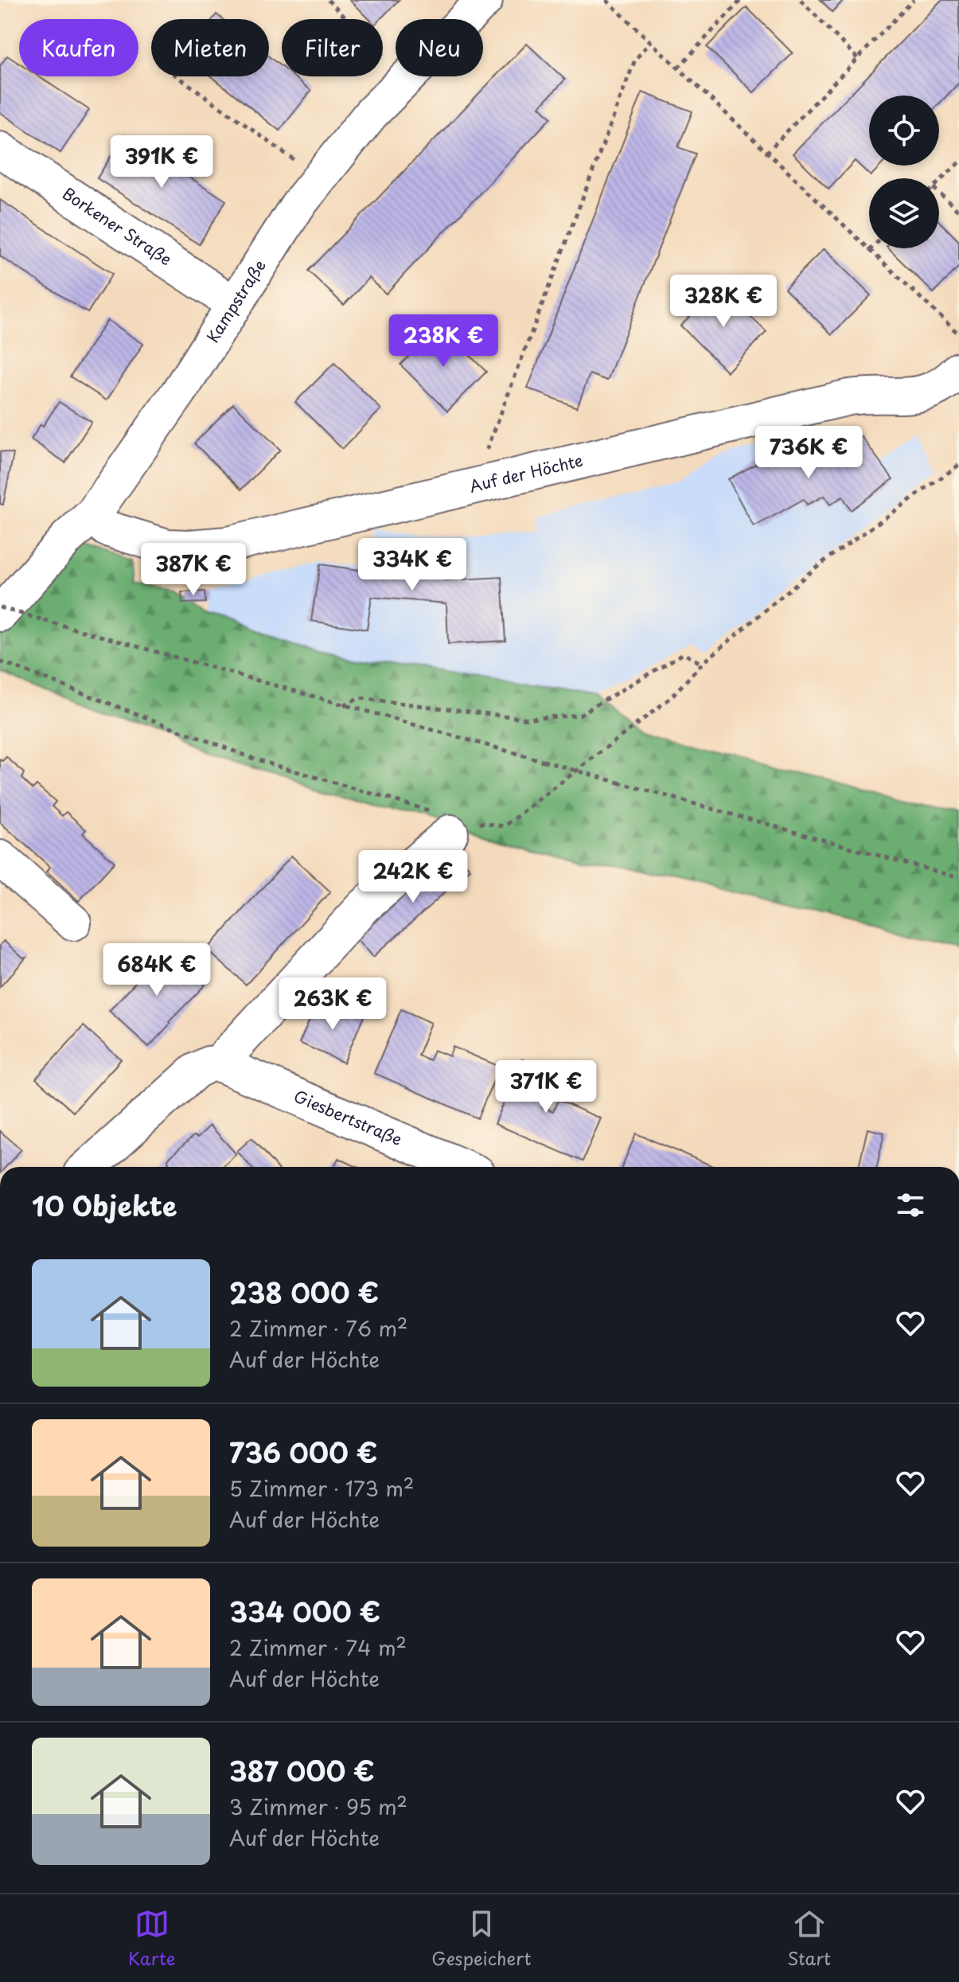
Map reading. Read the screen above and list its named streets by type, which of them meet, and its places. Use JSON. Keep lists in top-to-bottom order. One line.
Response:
{"streets":{"street":["Borkener Straße","Kampstraße","Auf der Höchte","Giesbertstraße"]},"crossings":[["Borkener Straße","Kampstraße"],["Kampstraße","Auf der Höchte"]],"page":{"chip":["Kaufen","Mieten","Filter","Neu"],"price":["391K €","328K €","238K €","736K €","334K €","387K €","242K €","684K €","263K €","371K €"],"heading":"10 Objekte","list":[{"name":"238 000 €","note":"2 Zimmer · 76 m² · Auf der Höchte"},{"name":"736 000 €","note":"5 Zimmer · 173 m² · Auf der Höchte"},{"name":"334 000 €","note":"2 Zimmer · 74 m² · Auf der Höchte"},{"name":"387 000 €","note":"3 Zimmer · 95 m² · Auf der Höchte"}],"tabs":["Karte","Gespeichert","Start"]}}
